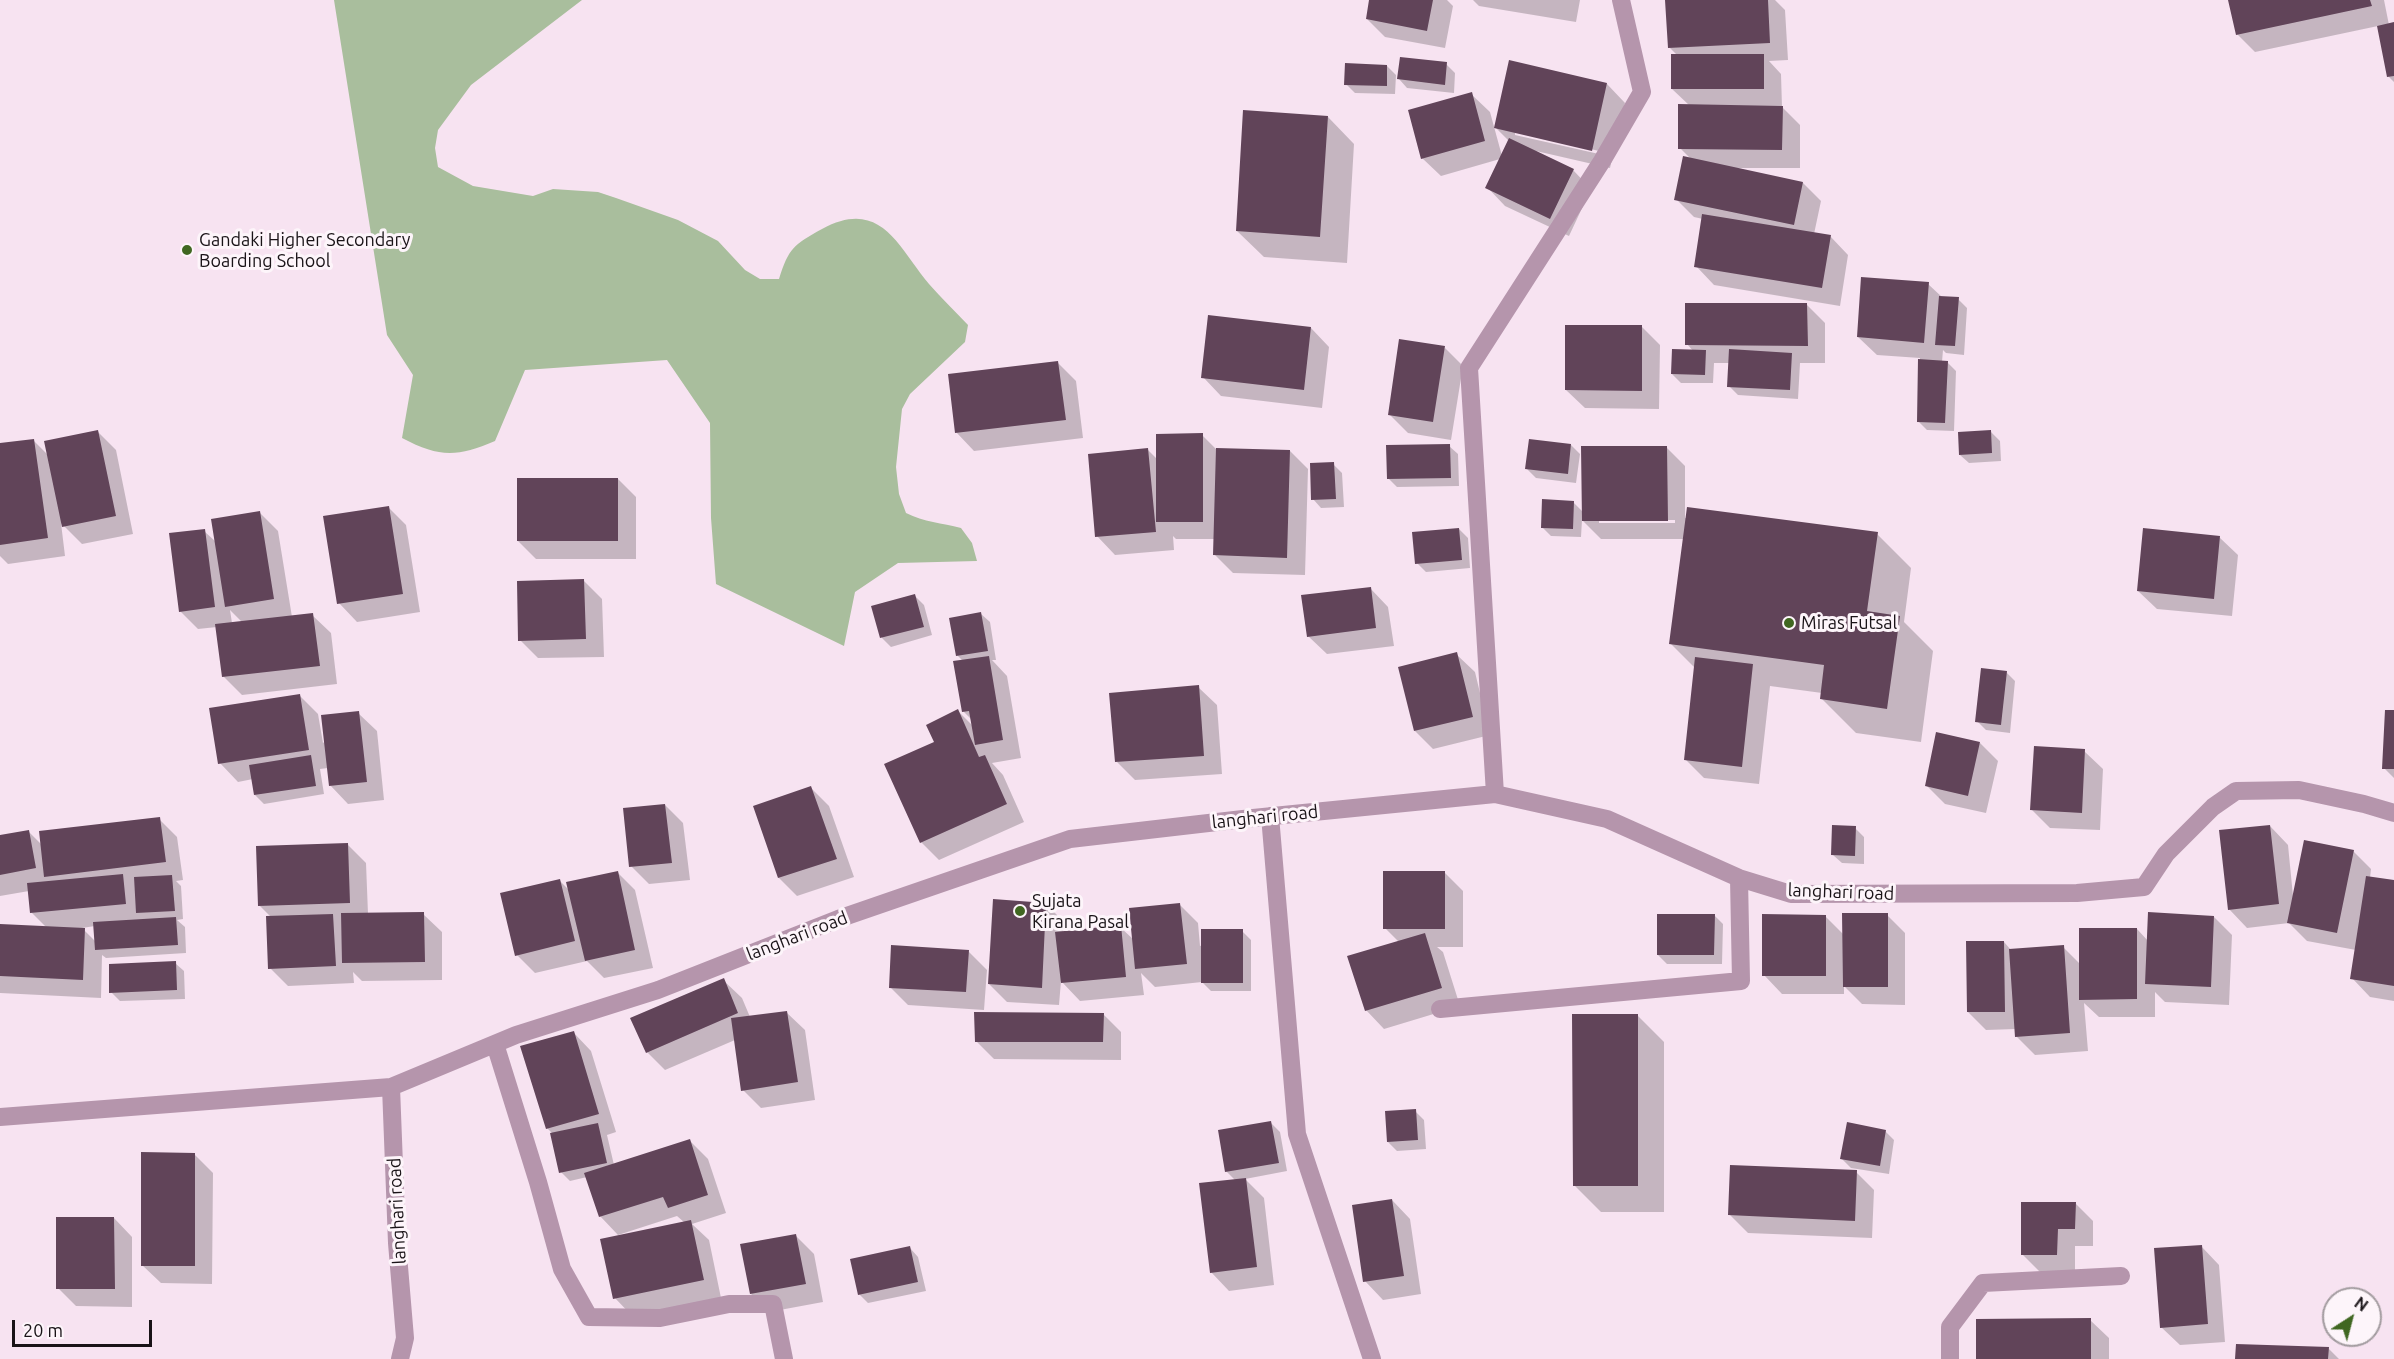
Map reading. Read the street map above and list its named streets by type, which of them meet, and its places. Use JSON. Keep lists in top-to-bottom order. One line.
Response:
{"streets":{"street":["langhari road"]},"places":["Gandaki Higher Secondary Boarding School","Miras Futsal","Sujata Kirana Pasal"],"scale_bar":"20 m","north":"top right"}
